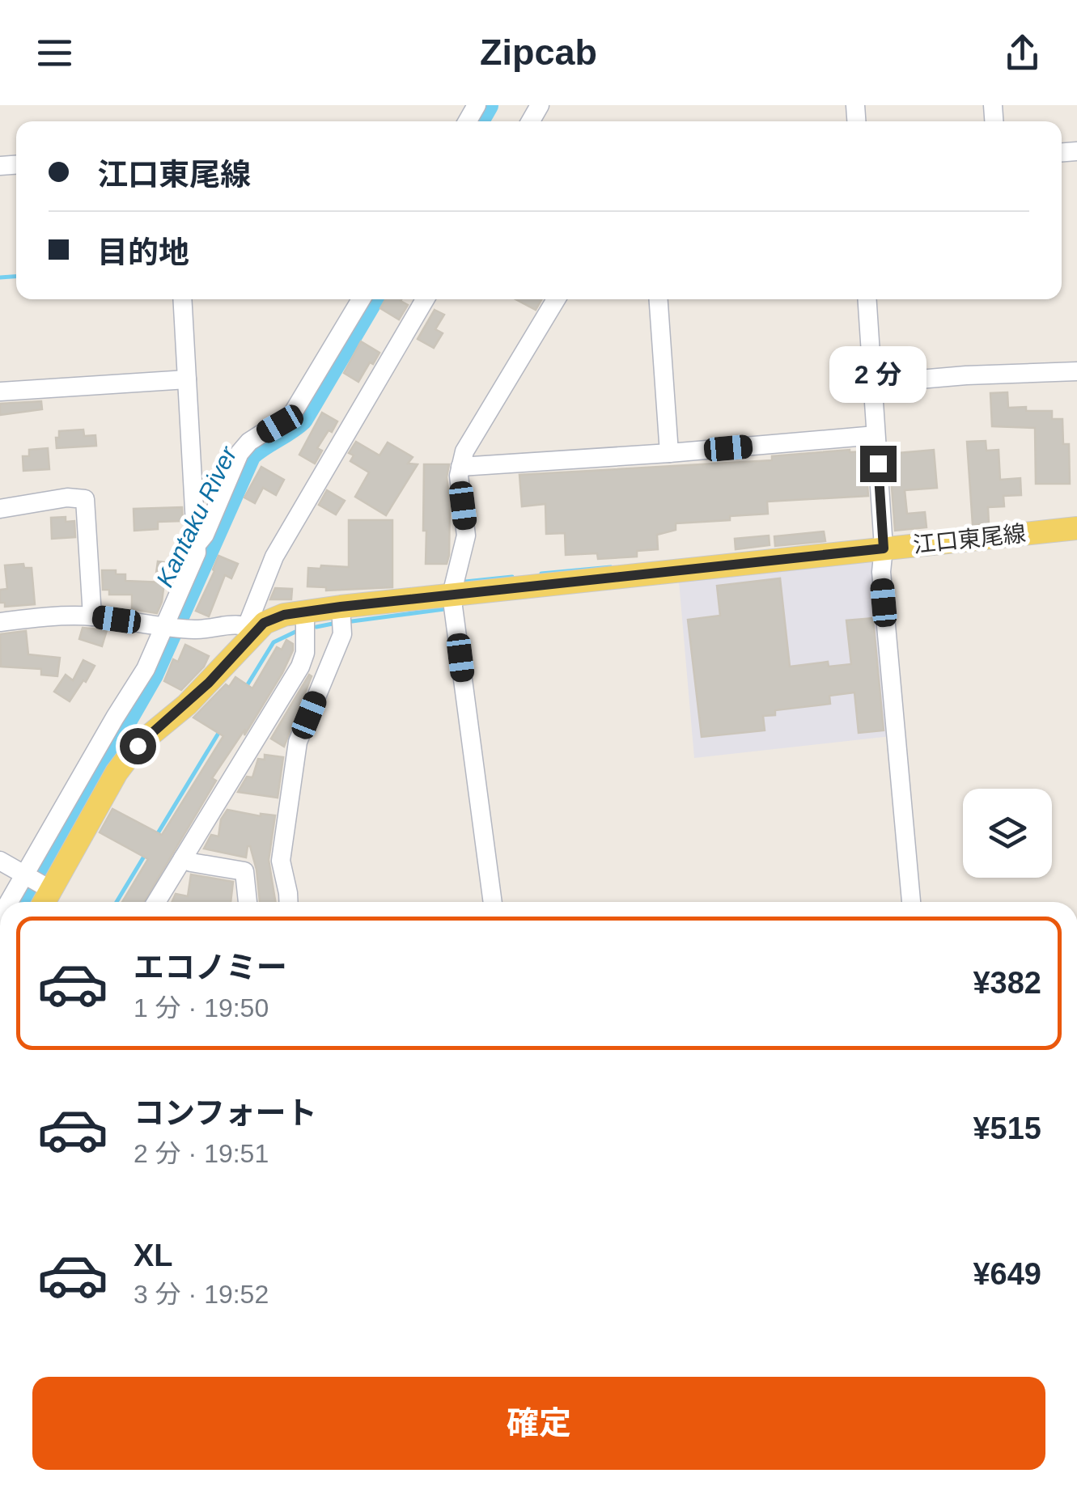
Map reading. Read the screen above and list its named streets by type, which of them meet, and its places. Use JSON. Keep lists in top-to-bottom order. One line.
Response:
{"streets":{"main road":["江口東尾線"]},"water":["Kantaku River"],"page":{"header":"Zipcab","banner":["江口東尾線","目的地"],"bubble":"2 分","list":[{"name":"エコノミー","note":"1 分 · 19:50","value":"¥382"},{"name":"コンフォート","note":"2 分 · 19:51","value":"¥515"},{"name":"XL","note":"3 分 · 19:52","value":"¥649"}],"buttons":"確定"}}
